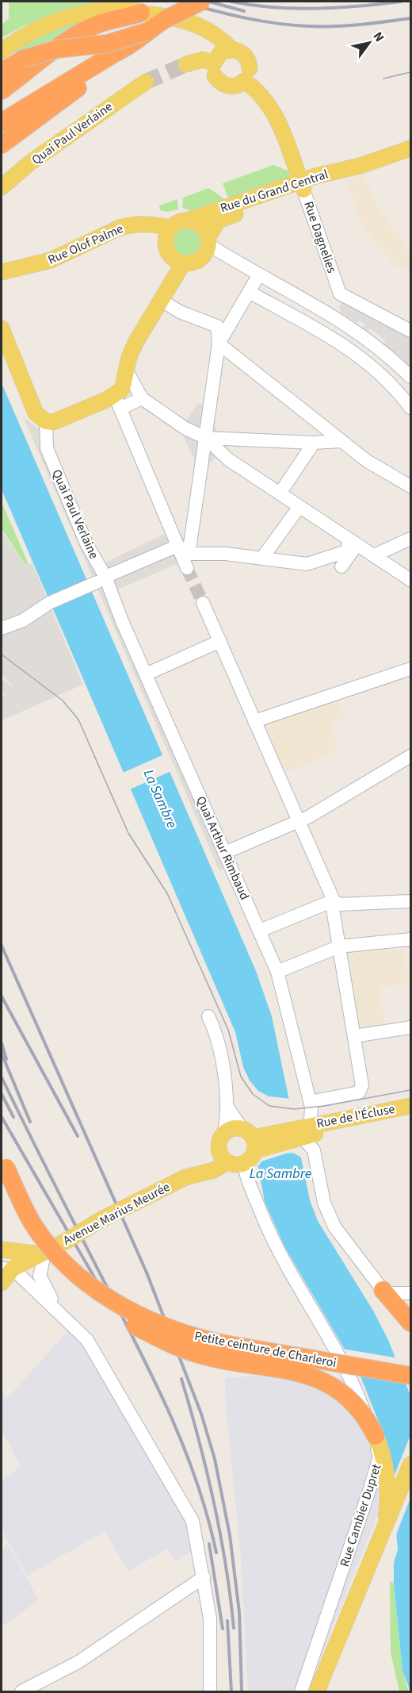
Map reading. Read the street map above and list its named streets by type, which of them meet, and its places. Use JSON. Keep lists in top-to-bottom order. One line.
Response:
{"streets":{"highway":["Petite ceinture de Charleroi"],"main road":["Quai Paul Verlaine","Rue du Grand Central","Rue Olof Palme","Rue de l'Écluse","Avenue Marius Meurée"],"street":["Rue Dagnelies","Quai Arthur Rimbaud","Rue Cambier Dupret"]},"crossings":[["Quai Paul Verlaine","Quai Arthur Rimbaud"],["Rue du Grand Central","Rue Dagnelies"],["Rue du Grand Central","Rue Olof Palme"],["Quai Arthur Rimbaud","Rue de l'Écluse"]],"water":["La Sambre"],"north":"top right"}
